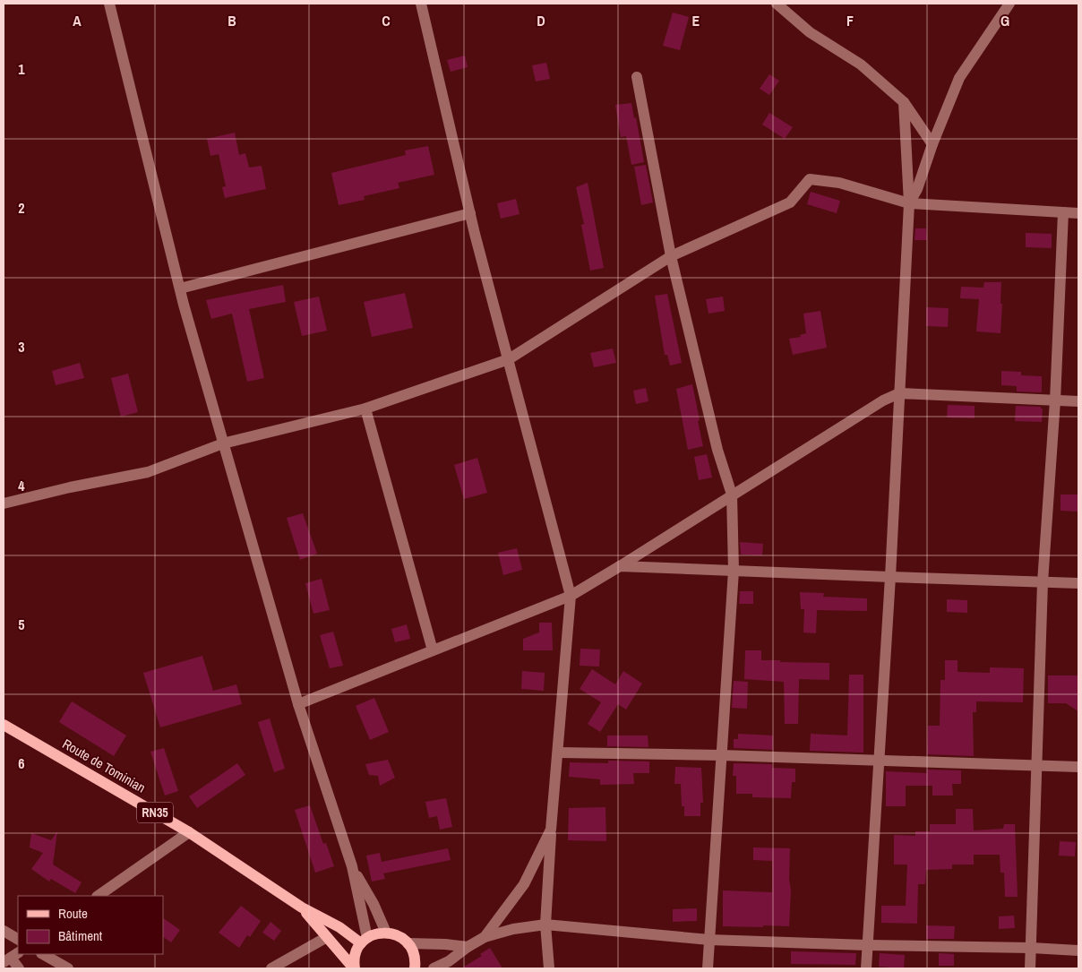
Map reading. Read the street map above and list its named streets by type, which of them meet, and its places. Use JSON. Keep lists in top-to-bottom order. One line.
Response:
{"streets":{"main road":["Route de Tominian","RN35"]},"crossings":[["Route de Tominian","RN35"]],"legend":["Route","Bâtiment"],"grid":{"columns":["A","B","C","D","E","F","G"],"rows":["1","2","3","4","5","6"]}}
